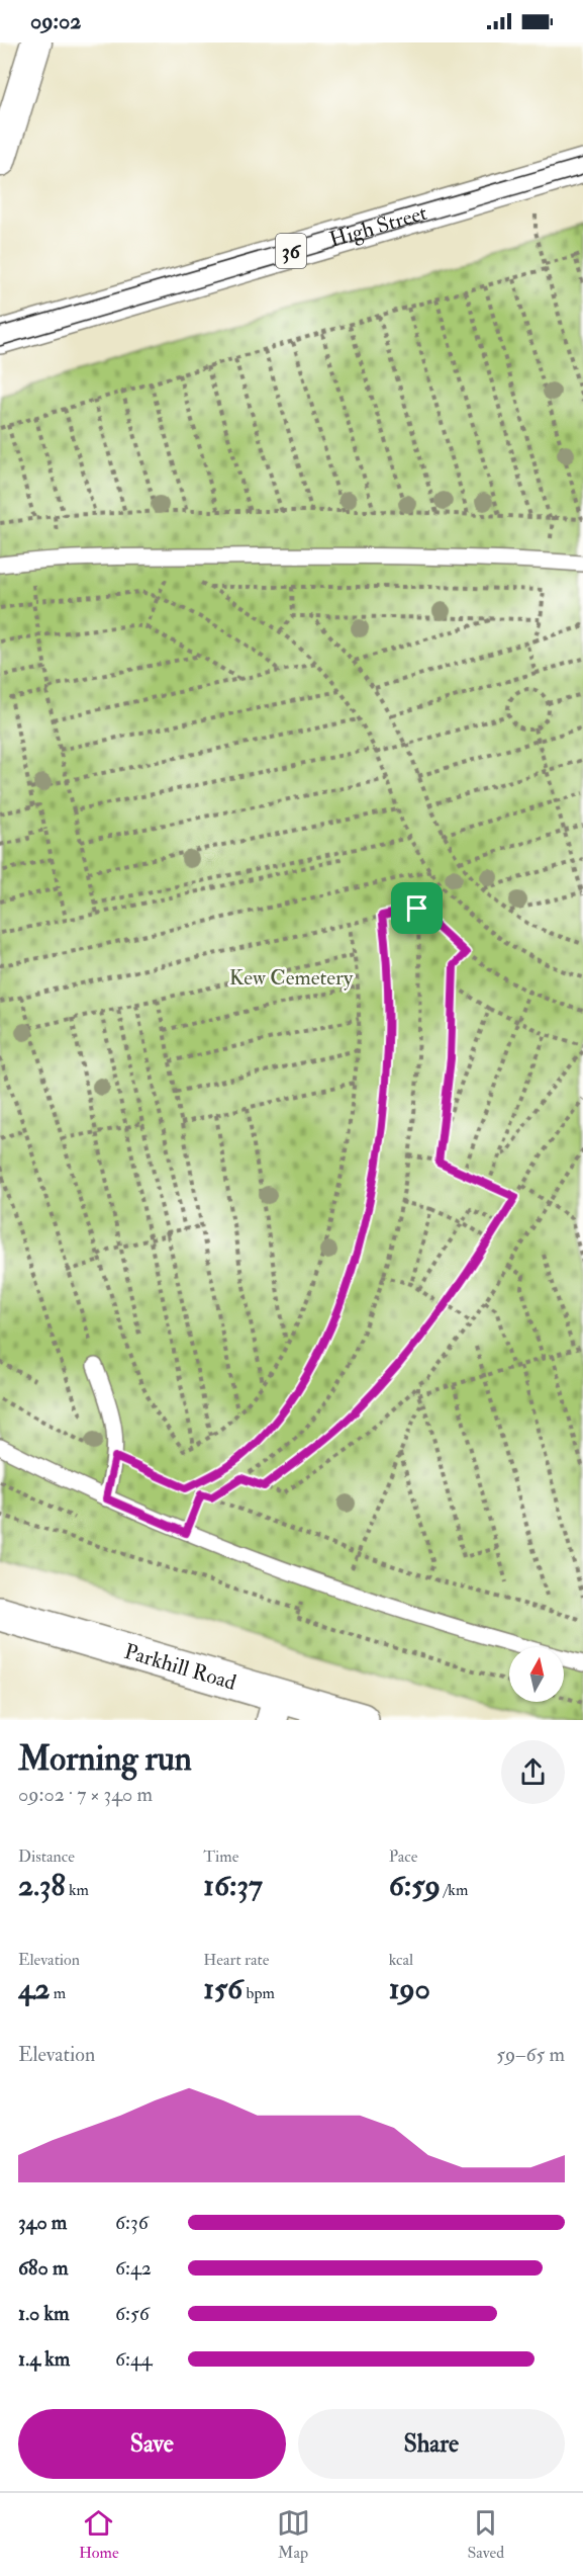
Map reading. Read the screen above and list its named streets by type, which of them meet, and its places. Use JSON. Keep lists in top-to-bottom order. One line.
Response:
{"streets":{"main road":["High Street","36","Parkhill Road"]},"parks":["Kew Cemetery"],"north":"top","page":{"status":"09:02","heading":["Morning run","09:02 · 7 × 340 m"],"stats":[["Distance","2.38 km"],["Time","16:37"],["Pace","6:59 /km"],["Elevation","42 m"],["Heart rate","156 bpm"],["kcal","190"]],"chart":["Elevation","59–65 m"],"list":[{"name":"340 m","note":"6:36"},{"name":"680 m","note":"6:42"},{"name":"1.0 km","note":"6:56"},{"name":"1.4 km","note":"6:44"}],"buttons":["Save","Share"],"tabs":["Home","Map","Saved"]}}
